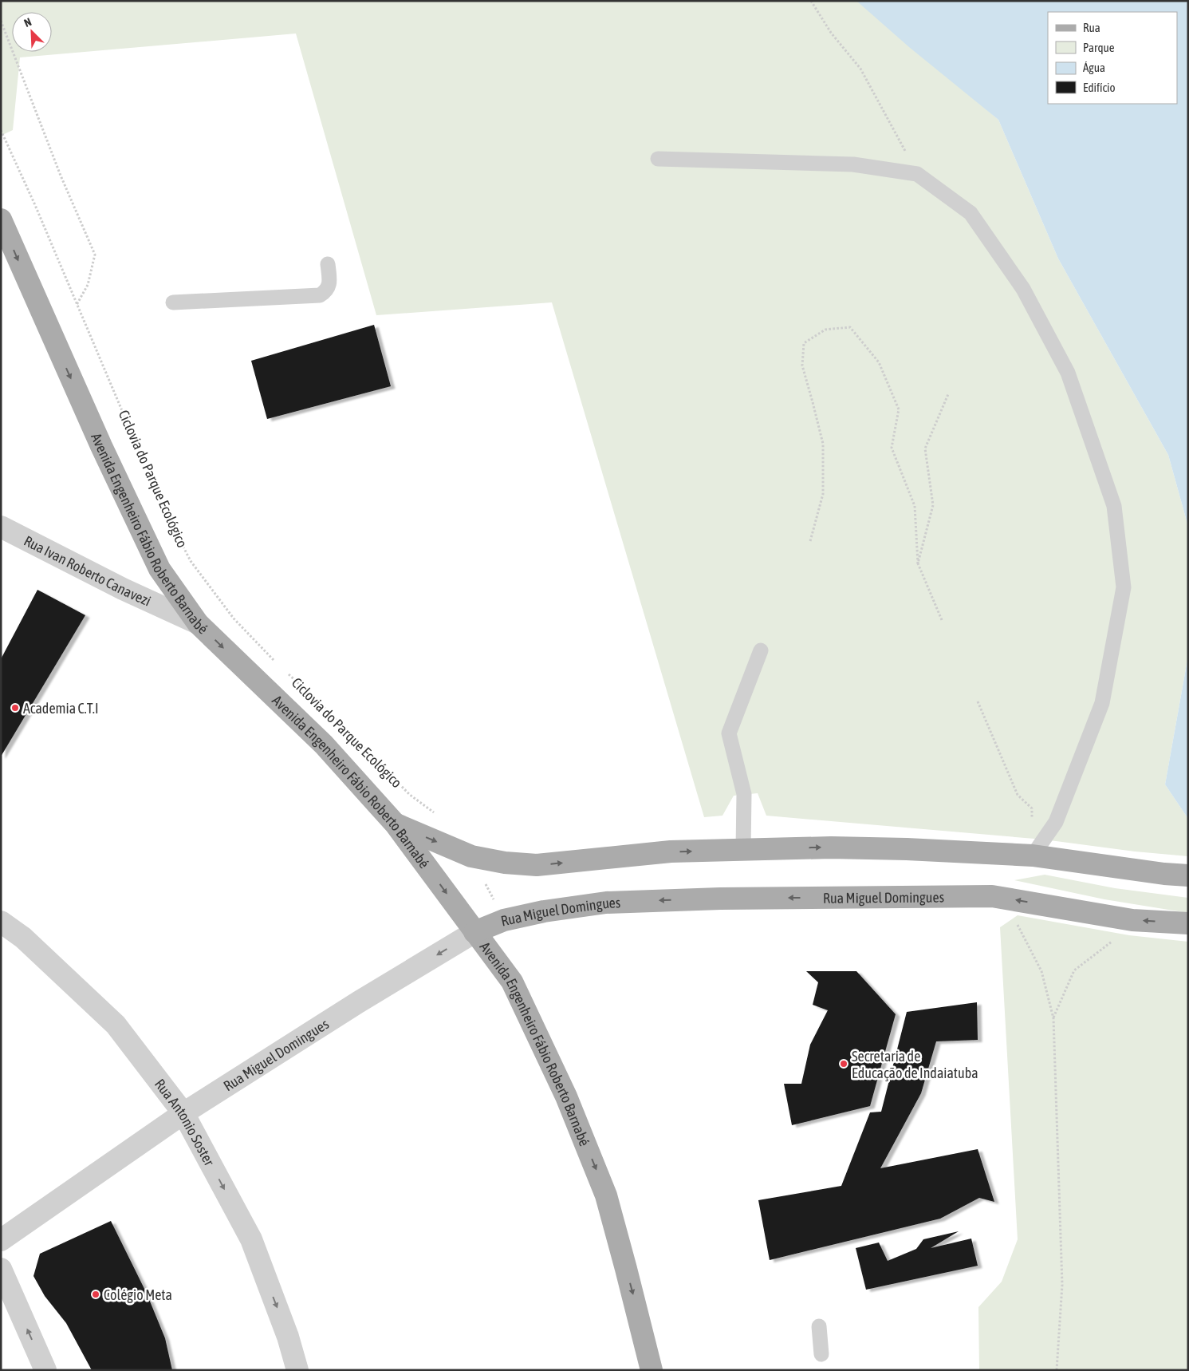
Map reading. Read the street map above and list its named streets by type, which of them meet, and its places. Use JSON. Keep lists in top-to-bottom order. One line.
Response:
{"streets":{"main road":["Avenida Engenheiro Fábio Roberto Barnabé","Rua Miguel Domingues"],"street":["Rua Ivan Roberto Canavezi","Rua Antonio Soster"],"path":["Ciclovia do Parque Ecológico"]},"crossings":[["Avenida Engenheiro Fábio Roberto Barnabé","Rua Ivan Roberto Canavezi"],["Avenida Engenheiro Fábio Roberto Barnabé","Rua Miguel Domingues"],["Rua Miguel Domingues","Rua Antonio Soster"]],"one_way":["Avenida Engenheiro Fábio Roberto Barnabé","Rua Antonio Soster"],"places":["Academia C.T.I","Secretaria de Educação de Indaiatuba","Colégio Meta"],"legend":["Rua","Parque","Água","Edifício"],"north":"top left"}
